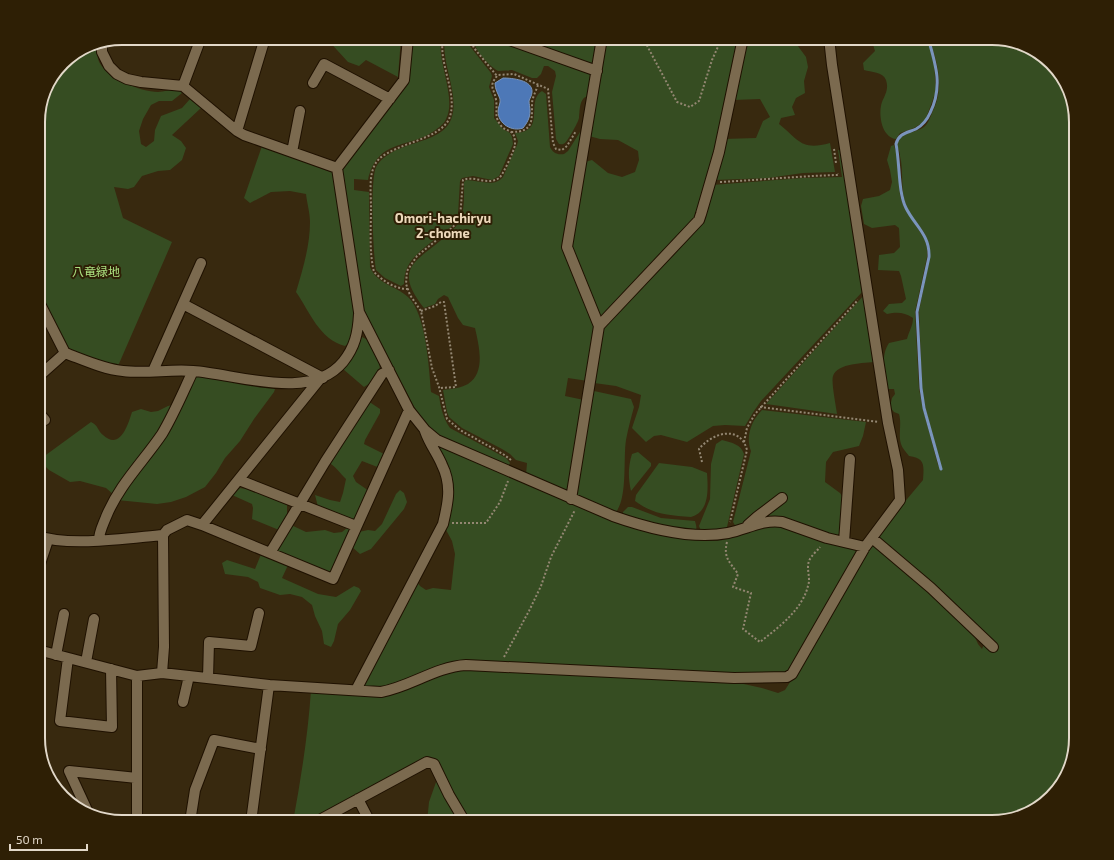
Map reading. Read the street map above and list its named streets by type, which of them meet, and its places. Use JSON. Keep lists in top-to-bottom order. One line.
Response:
{"districts":["Omori-hachiryu 2-chome"],"parks":["八竜緑地"],"scale_bar":"50 m"}
